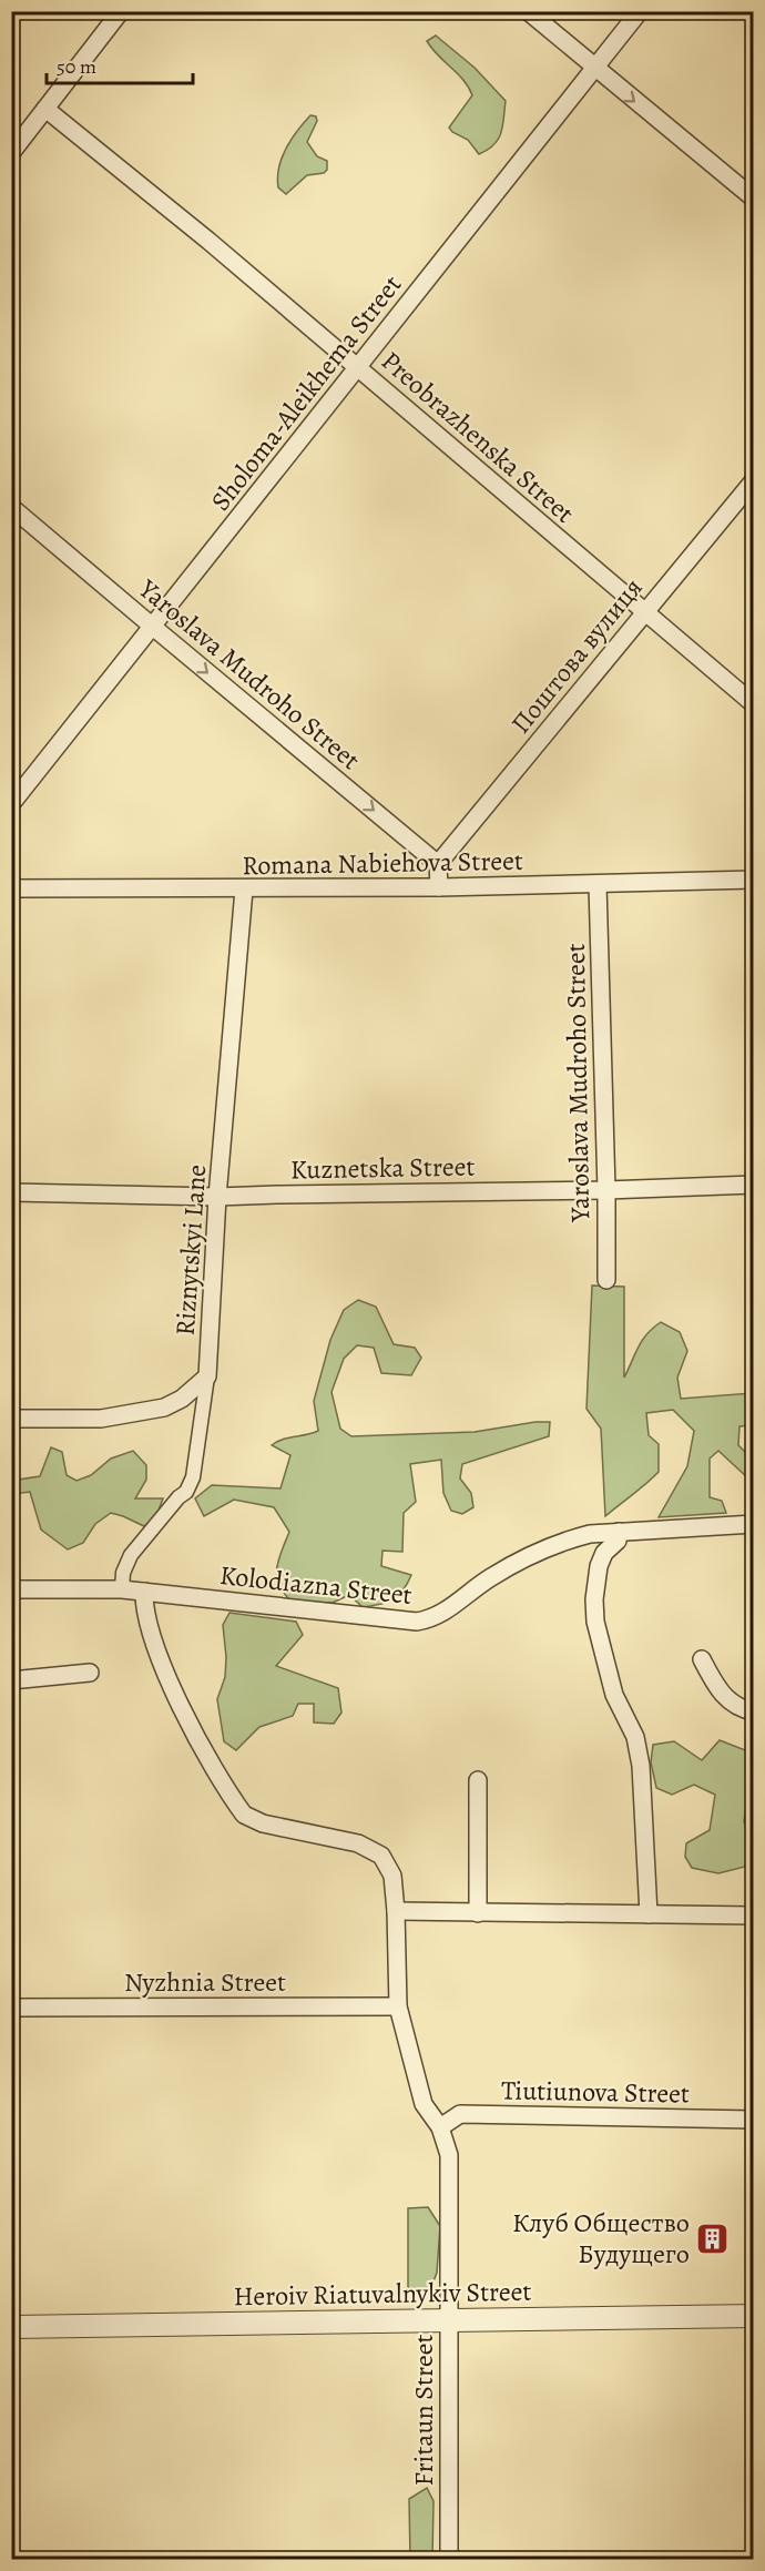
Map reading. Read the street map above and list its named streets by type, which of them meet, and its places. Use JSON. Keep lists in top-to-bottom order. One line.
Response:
{"streets":{"street":["Sholoma-Aleikhema Street","Preobrazhenska Street","Поштова вулиця","Yaroslava Mudroho Street","Romana Nabiehova Street","Kuznetska Street","Riznytskyi Lane","Kolodiazna Street","Nyzhnia Street","Tiutiunova Street","Heroiv Riatuvalnykiv Street","Fritaun Street"]},"crossings":[["Sholoma-Aleikhema Street","Preobrazhenska Street"],["Sholoma-Aleikhema Street","Yaroslava Mudroho Street"],["Preobrazhenska Street","Поштова вулиця"],["Поштова вулиця","Yaroslava Mudroho Street"],["Yaroslava Mudroho Street","Romana Nabiehova Street"],["Yaroslava Mudroho Street","Kuznetska Street"],["Romana Nabiehova Street","Riznytskyi Lane"],["Kuznetska Street","Riznytskyi Lane"],["Riznytskyi Lane","Kolodiazna Street"],["Nyzhnia Street","Fritaun Street"],["Tiutiunova Street","Fritaun Street"],["Heroiv Riatuvalnykiv Street","Fritaun Street"]],"one_way":["Yaroslava Mudroho Street"],"places":{"building":["Клуб Общество Будущего"]},"scale_bar":"50 m"}
